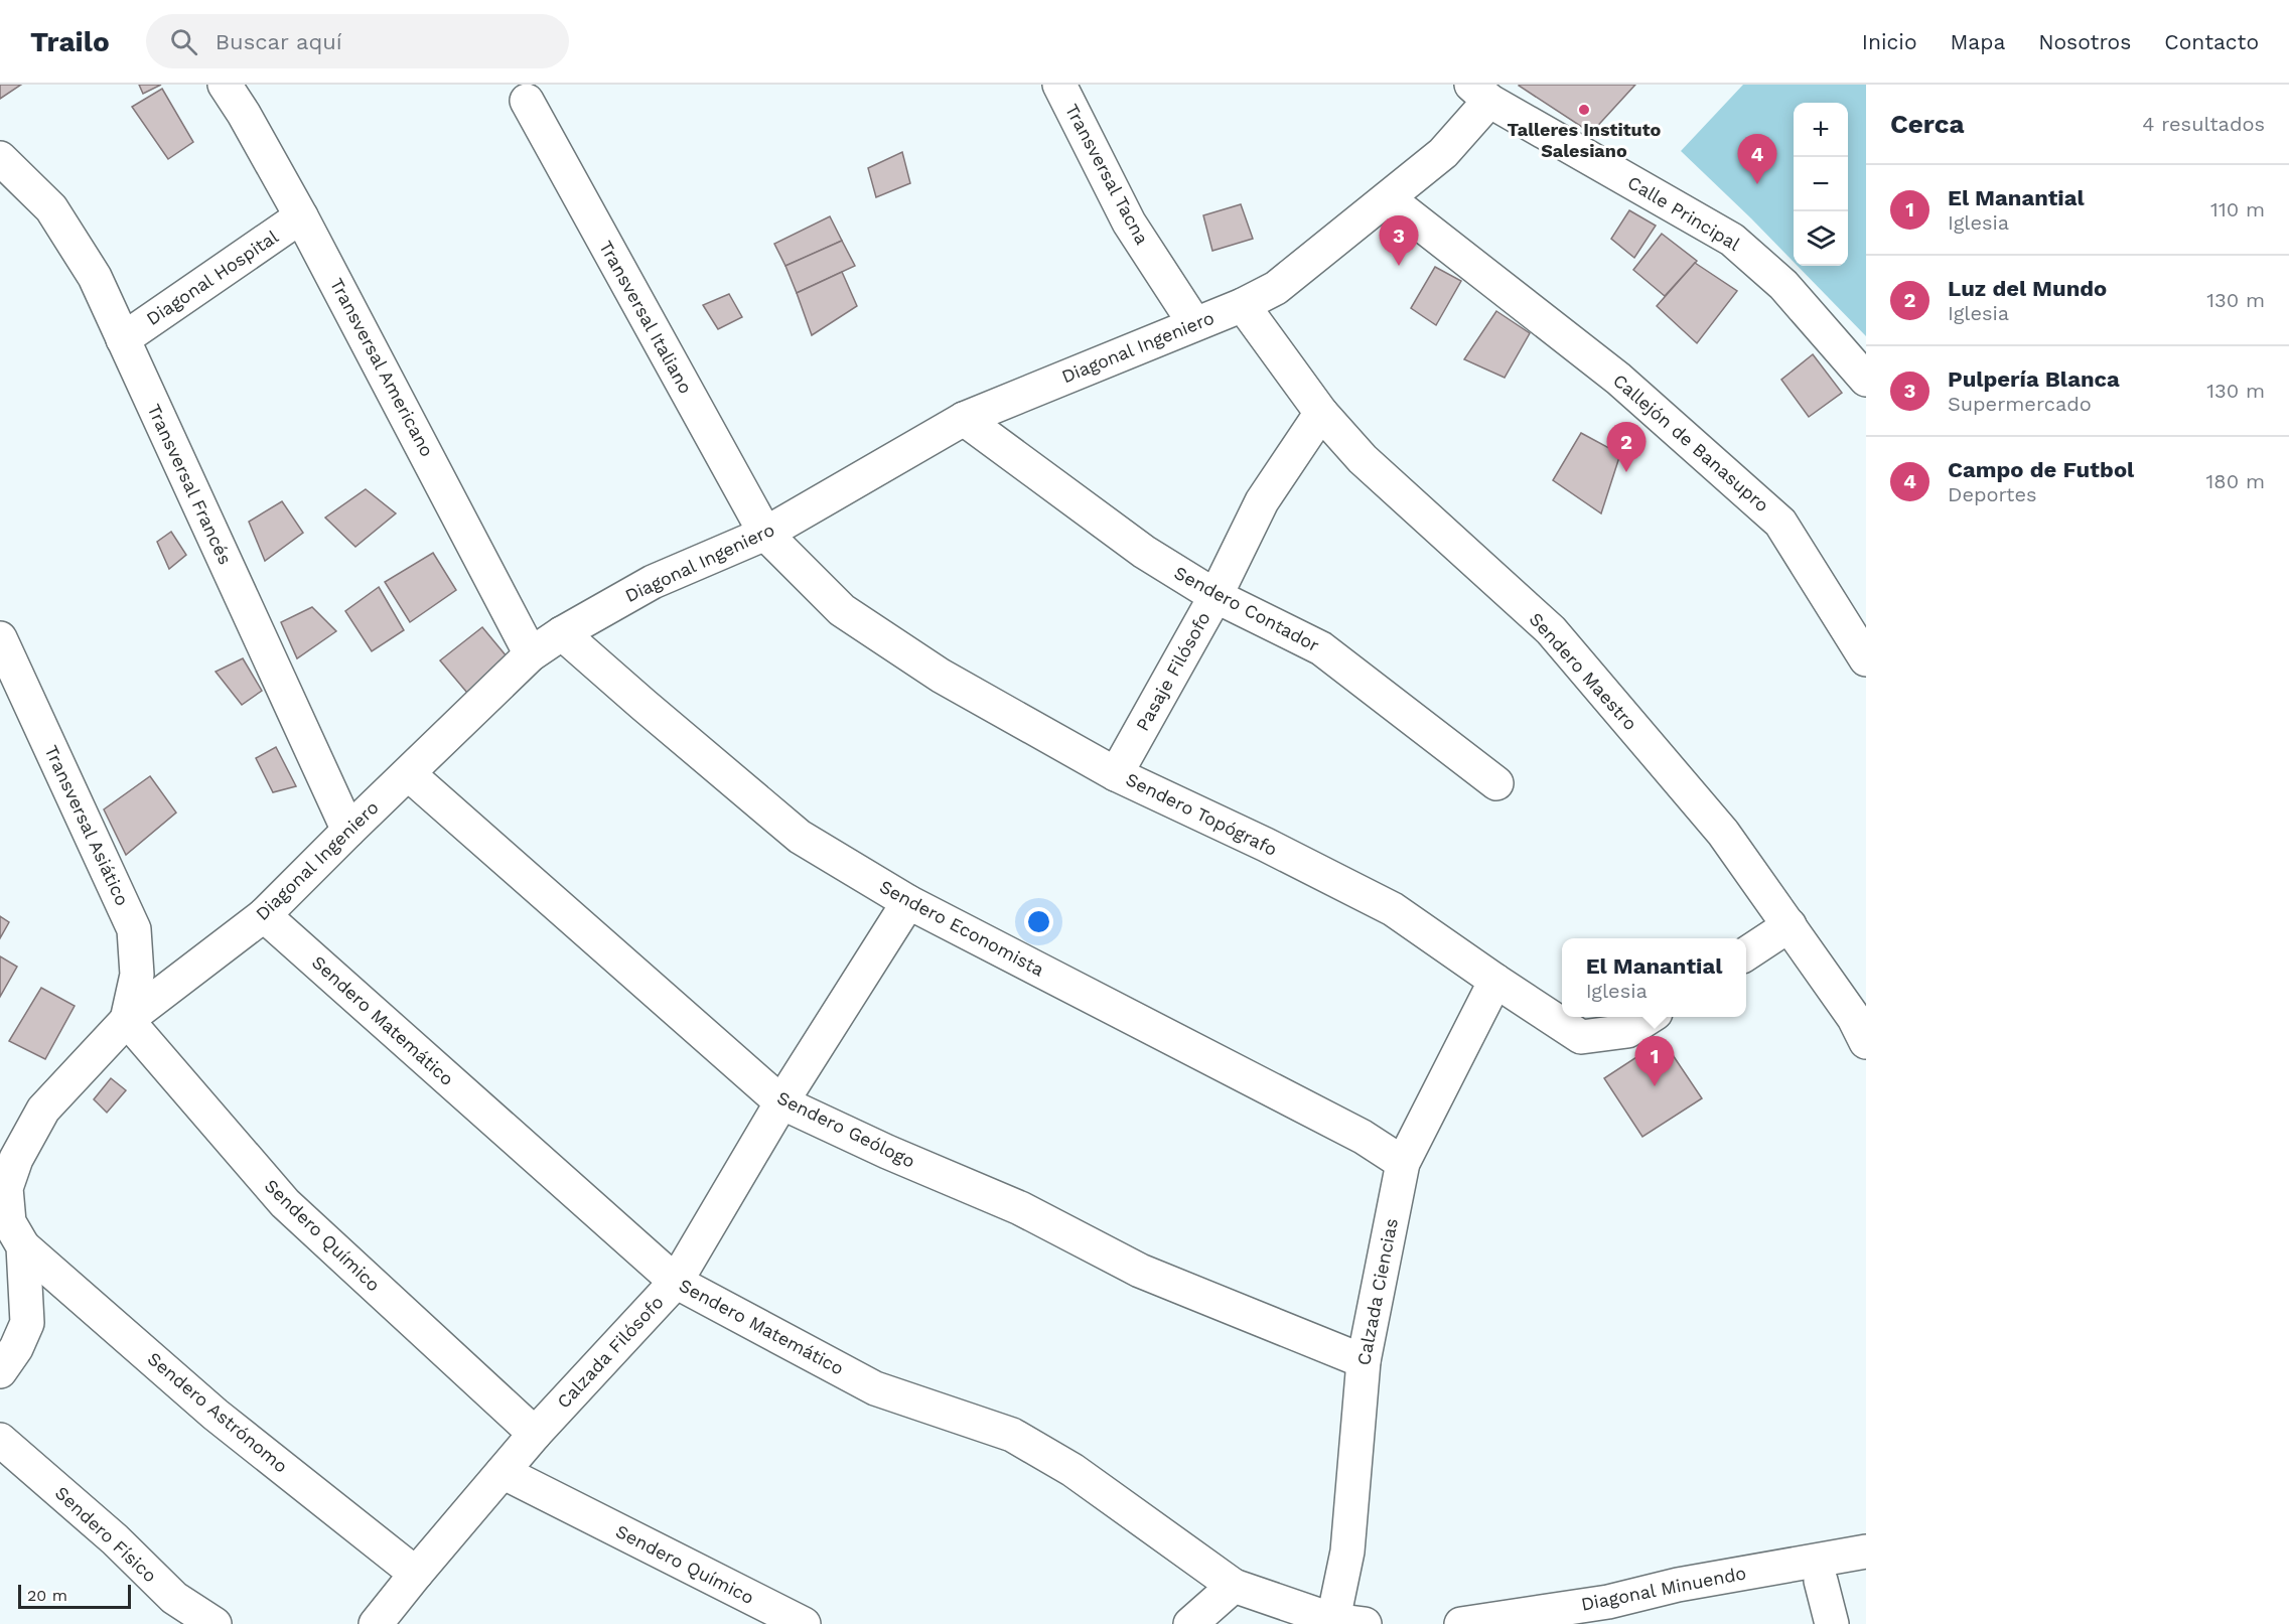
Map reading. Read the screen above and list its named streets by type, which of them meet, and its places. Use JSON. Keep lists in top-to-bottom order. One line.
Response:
{"streets":{"street":["Transversal Tacna","Calle Principal","Diagonal Hospital","Transversal Italiano","Diagonal Ingeniero","Transversal Americano","Callejón de Banasupro","Transversal Francés","Sendero Contador","Pasaje Filósofo","Sendero Maestro","Sendero Topógrafo","Transversal Asiático","Sendero Economista","Sendero Matemático","Sendero Geólogo","Sendero Químico","Calzada Ciencias","Calzada Filósofo","Sendero Astrónomo","Sendero Físico","Diagonal Minuendo"]},"crossings":[["Transversal Tacna","Diagonal Ingeniero"],["Calle Principal","Diagonal Ingeniero"],["Diagonal Hospital","Transversal Americano"],["Diagonal Hospital","Transversal Francés"],["Transversal Italiano","Diagonal Ingeniero"],["Transversal Italiano","Sendero Topógrafo"],["Diagonal Ingeniero","Transversal Americano"],["Diagonal Ingeniero","Callejón de Banasupro"],["Diagonal Ingeniero","Transversal Francés"],["Diagonal Ingeniero","Sendero Contador"],["Diagonal Ingeniero","Sendero Maestro"],["Diagonal Ingeniero","Sendero Topógrafo"],["Diagonal Ingeniero","Transversal Asiático"],["Diagonal Ingeniero","Sendero Economista"],["Diagonal Ingeniero","Sendero Matemático"],["Diagonal Ingeniero","Sendero Geólogo"],["Diagonal Ingeniero","Sendero Químico"],["Diagonal Ingeniero","Sendero Astrónomo"],["Sendero Contador","Pasaje Filósofo"],["Pasaje Filósofo","Sendero Maestro"],["Pasaje Filósofo","Sendero Topógrafo"],["Sendero Topógrafo","Calzada Ciencias"],["Transversal Asiático","Sendero Químico"],["Sendero Economista","Calzada Ciencias"],["Sendero Economista","Calzada Filósofo"],["Sendero Matemático","Calzada Ciencias"],["Sendero Matemático","Calzada Filósofo"],["Sendero Geólogo","Calzada Ciencias"],["Sendero Geólogo","Calzada Filósofo"],["Sendero Químico","Calzada Filósofo"],["Calzada Filósofo","Sendero Astrónomo"]],"places":["Talleres Instituto Salesiano"],"scale_bar":"20 m","page":{"header":"Trailo","search":"Buscar aquí","nav":["Inicio","Mapa","Nosotros","Contacto"],"heading":["Cerca","4 resultados"],"map_buttons":["+","−"],"pins":["4","3","2","1"],"list":[{"mark":"1","name":"El Manantial","note":"Iglesia","value":"110 m"},{"mark":"2","name":"Luz del Mundo","note":"Iglesia","value":"130 m"},{"mark":"3","name":"Pulpería Blanca","note":"Supermercado","value":"130 m"},{"mark":"4","name":"Campo de Futbol","note":"Deportes","value":"180 m"}],"popup":["El Manantial","Iglesia"],"scale":"20 m"}}
